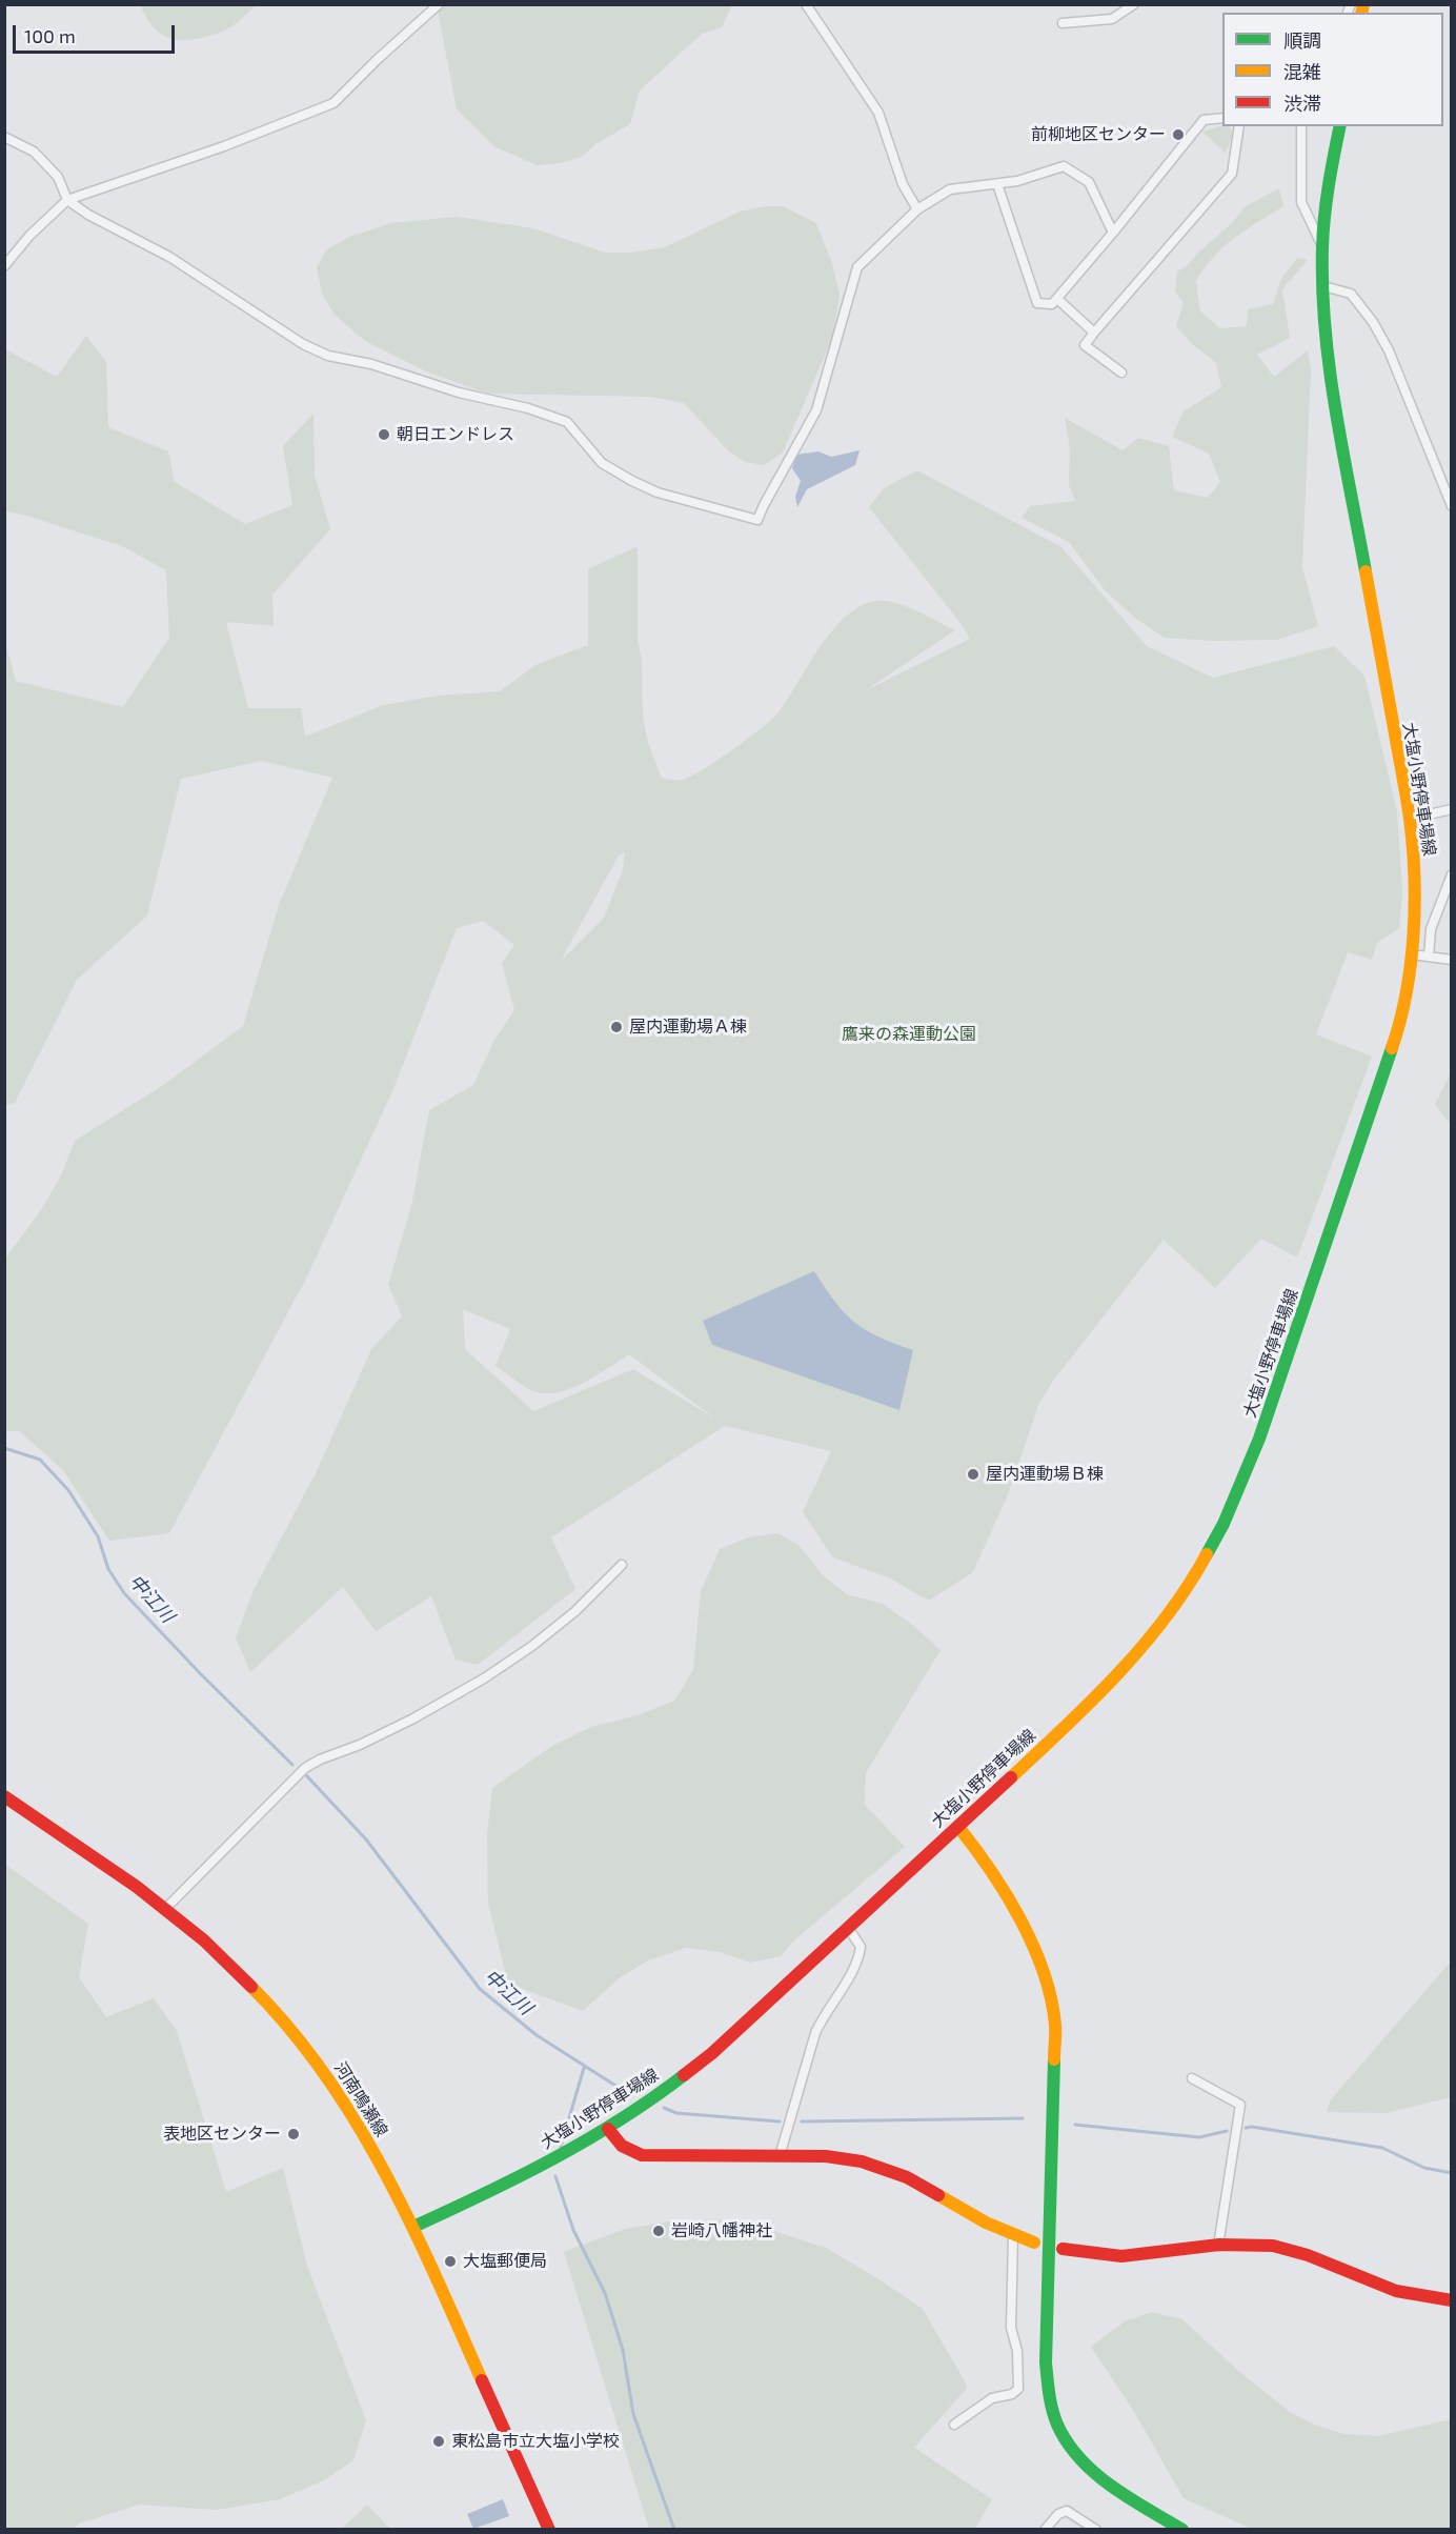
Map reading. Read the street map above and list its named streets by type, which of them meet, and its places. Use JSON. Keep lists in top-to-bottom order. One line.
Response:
{"streets":{"main road":["大塩小野停車場線","河南鳴瀬線"]},"crossings":[["大塩小野停車場線","河南鳴瀬線"]],"water":["中江川"],"parks":["鷹来の森運動公園"],"places":["前柳地区センター","朝日エンドレス","屋内運動場Ａ棟","屋内運動場Ｂ棟","表地区センター","岩崎八幡神社","大塩郵便局","東松島市立大塩小学校"],"legend":["順調","混雑","渋滞"],"scale_bar":"100 m"}
